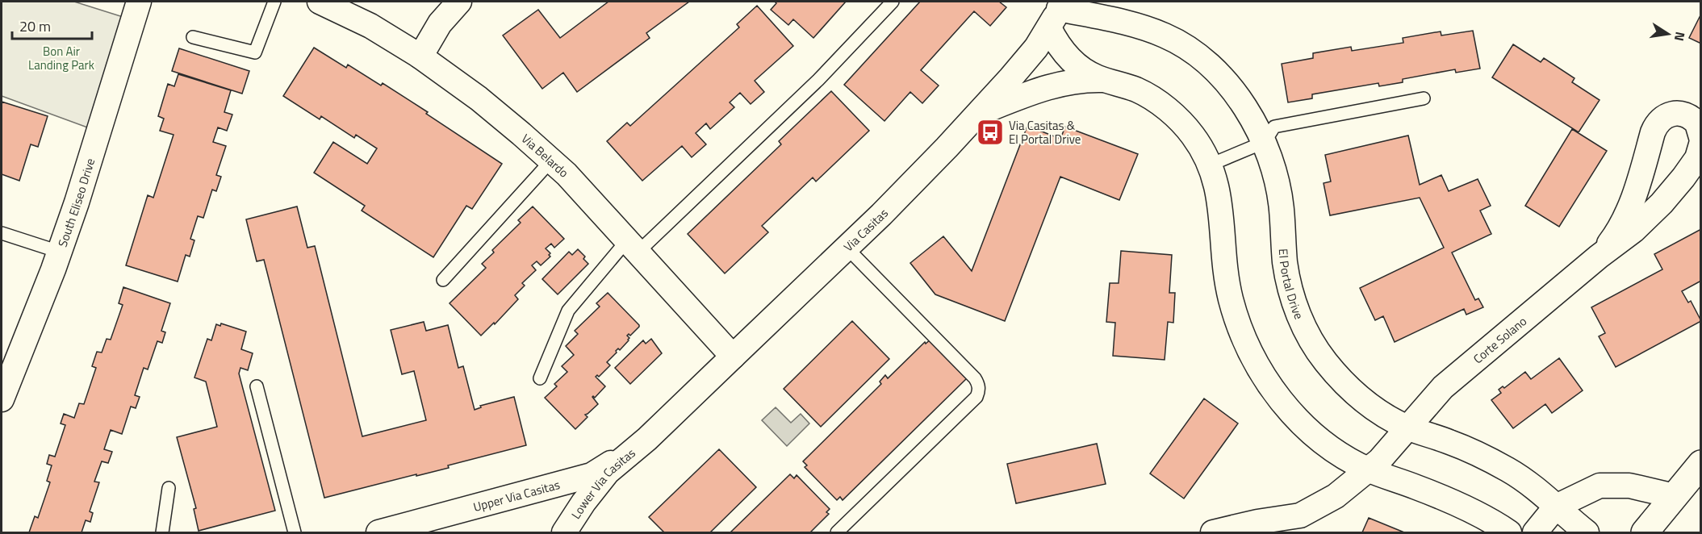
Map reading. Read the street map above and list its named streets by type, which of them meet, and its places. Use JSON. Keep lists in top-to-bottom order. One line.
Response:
{"streets":{"street":["Via Belardo","South Eliseo Drive","Via Casitas","El Portal Drive","Corte Solano","Lower Via Casitas","Upper Via Casitas"]},"crossings":[["Via Belardo","Via Casitas"],["Via Casitas","El Portal Drive"],["Via Casitas","Lower Via Casitas"],["Via Casitas","Upper Via Casitas"],["El Portal Drive","Corte Solano"],["Lower Via Casitas","Upper Via Casitas"]],"parks":["Bon Air Landing Park"],"places":{"bus stop":["Via Casitas & El Portal Drive"]},"scale_bar":"20 m","north":"right"}
